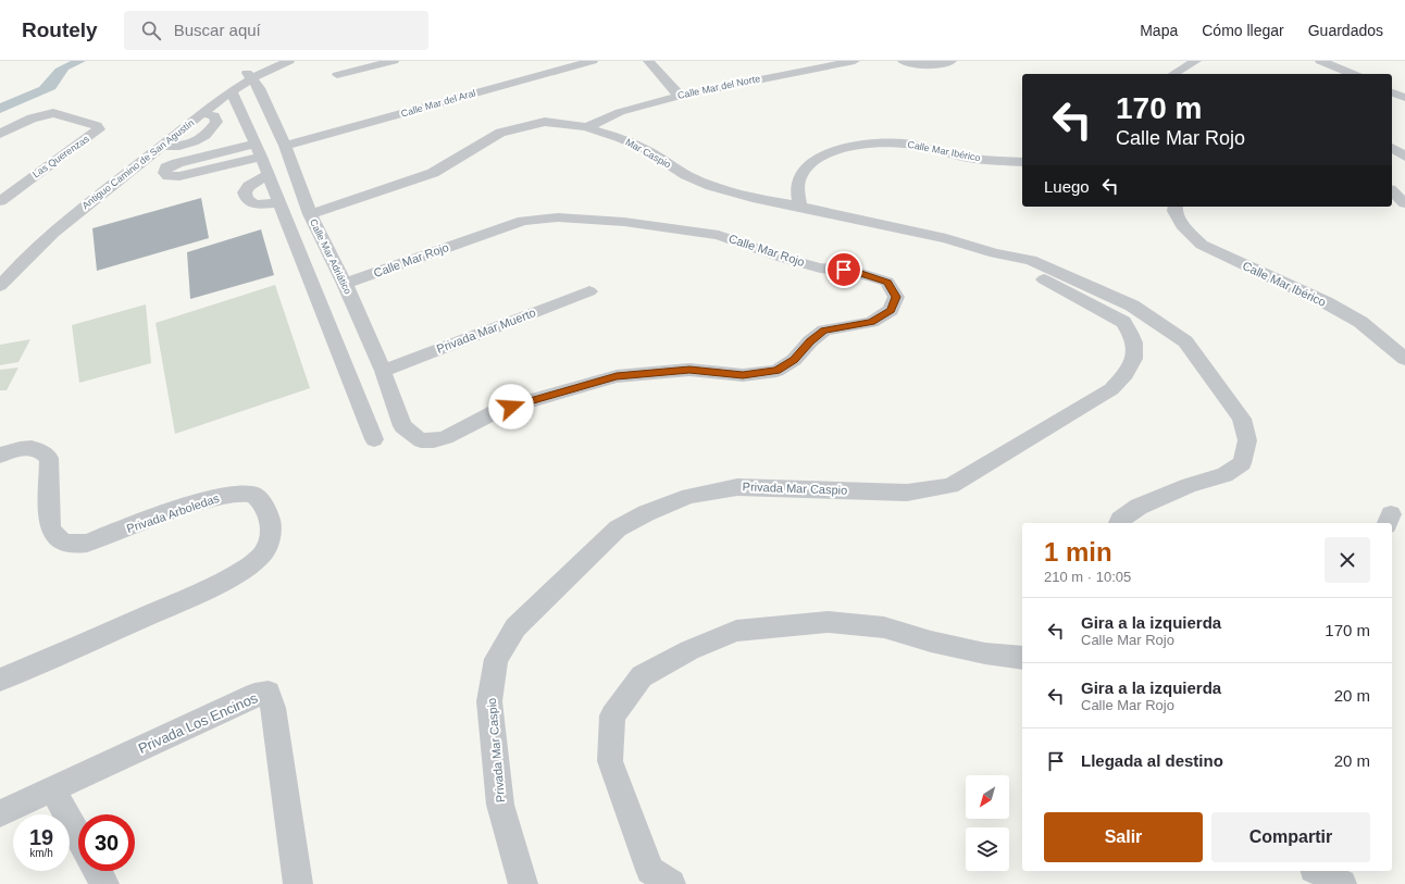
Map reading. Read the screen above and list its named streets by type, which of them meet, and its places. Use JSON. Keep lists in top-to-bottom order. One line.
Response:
{"streets":{"street":["Calle Mar del Norte","Calle Mar del Aral","Calle Mar Ibérico","Mar Caspio","Las Querenzas","Antiguo Camino de San Agustín","Calle Mar Rojo","Calle Mar Adriático","Privada Mar Muerto","Privada Mar Caspio","Privada Arboledas","Privada Los Encinos"]},"crossings":[["Calle Mar del Norte","Mar Caspio"],["Calle Mar del Aral","Calle Mar Adriático"],["Calle Mar Ibérico","Mar Caspio"],["Mar Caspio","Calle Mar Adriático"],["Mar Caspio","Privada Mar Caspio"],["Antiguo Camino de San Agustín","Calle Mar Adriático"],["Calle Mar Rojo","Calle Mar Adriático"],["Calle Mar Adriático","Privada Mar Muerto"]],"north":"bottom left","page":{"header":"Routely","search":"Buscar aquí","nav":["Mapa","Cómo llegar","Guardados"],"turn":["170 m","Calle Mar Rojo"],"then":"Luego","heading":["1 min","210 m · 10:05"],"list":[{"name":"Gira a la izquierda","note":"Calle Mar Rojo","value":"170 m"},{"name":"Gira a la izquierda","note":"Calle Mar Rojo","value":"20 m"},{"name":"Llegada al destino","value":"20 m"}],"buttons":["Salir","Compartir"],"speed":"19 km/h","limit":"30"}}
